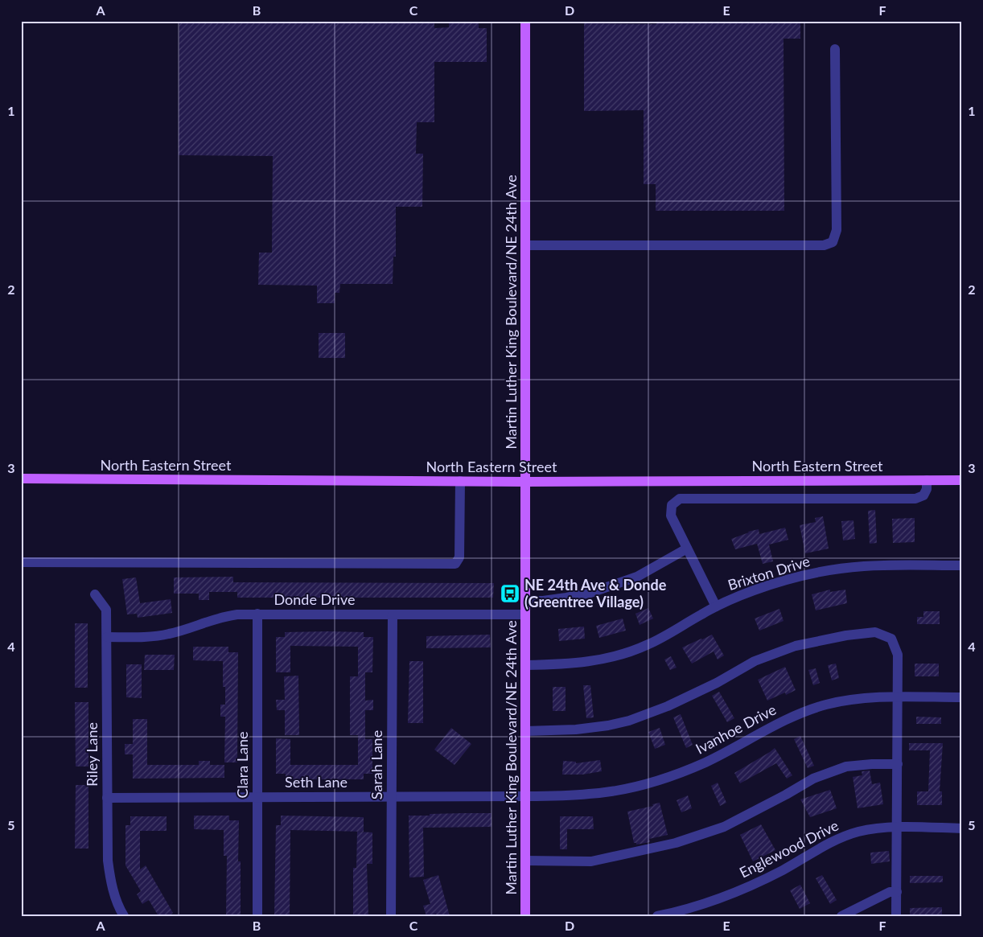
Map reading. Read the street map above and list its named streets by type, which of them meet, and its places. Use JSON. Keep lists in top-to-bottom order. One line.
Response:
{"streets":{"main road":["Martin Luther King Boulevard/NE 24th Ave","North Eastern Street"],"street":["Brixton Drive","Donde Drive","Ivanhoe Drive","Riley Lane","Clara Lane","Sarah Lane","Seth Lane","Englewood Drive"]},"crossings":[["Martin Luther King Boulevard/NE 24th Ave","North Eastern Street"],["Martin Luther King Boulevard/NE 24th Ave","Brixton Drive"],["Martin Luther King Boulevard/NE 24th Ave","Donde Drive"],["Martin Luther King Boulevard/NE 24th Ave","Ivanhoe Drive"],["Martin Luther King Boulevard/NE 24th Ave","Seth Lane"],["Donde Drive","Riley Lane"],["Donde Drive","Clara Lane"],["Donde Drive","Sarah Lane"],["Ivanhoe Drive","Seth Lane"],["Riley Lane","Seth Lane"],["Clara Lane","Seth Lane"],["Sarah Lane","Seth Lane"]],"places":{"bus stop":["NE 24th Ave & Donde (Greentree Village)"]},"grid":{"columns":["A","B","C","D","E","F"],"rows":["1","2","3","4","5"]}}
